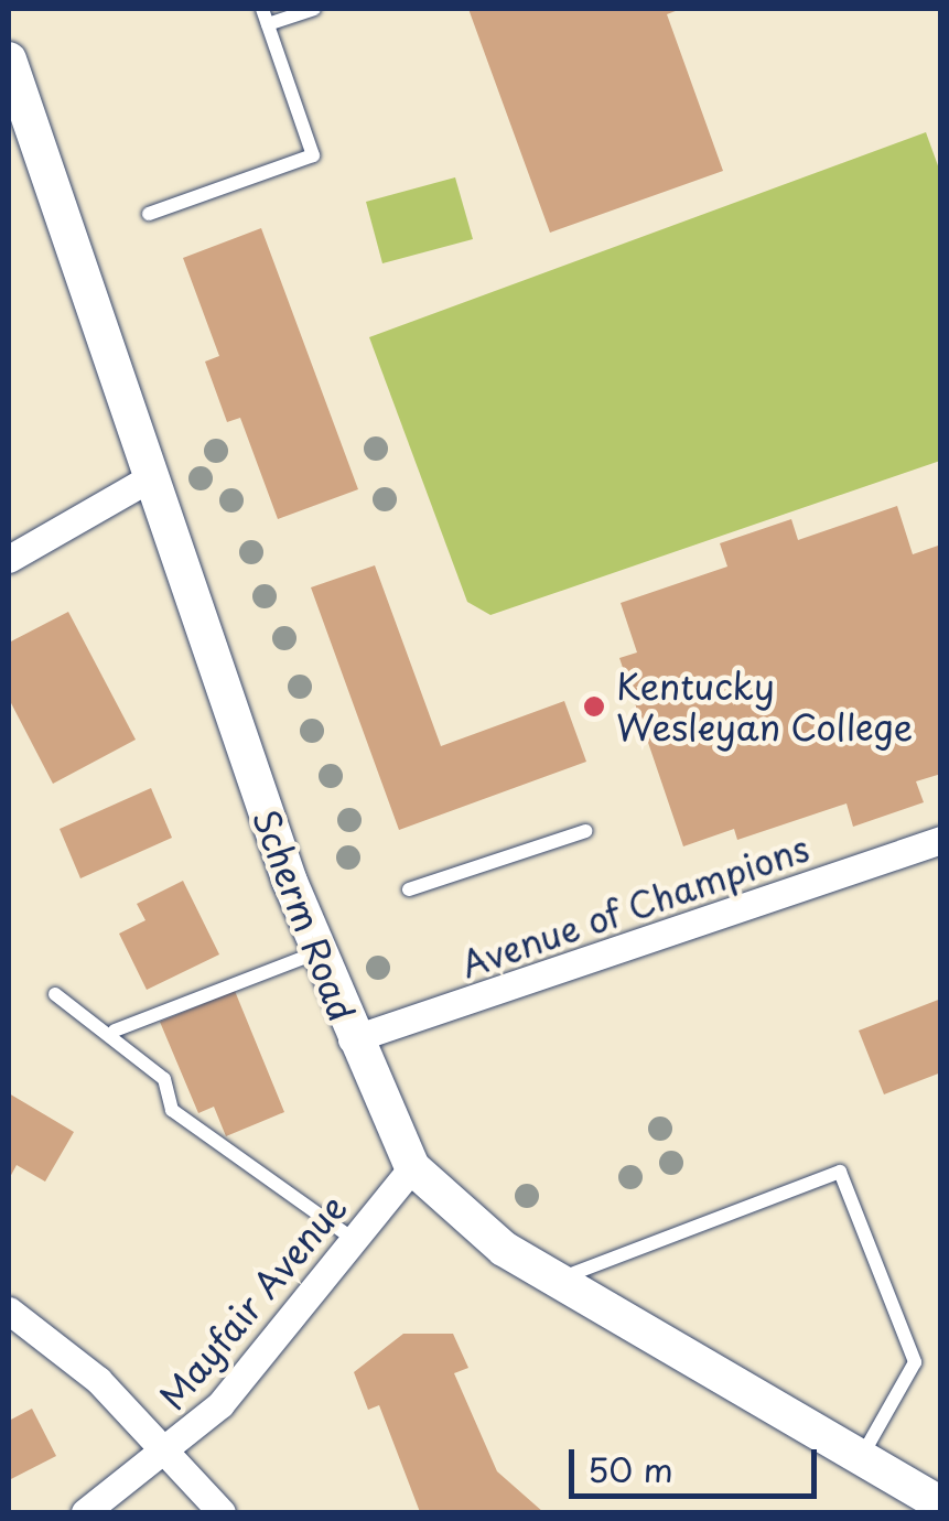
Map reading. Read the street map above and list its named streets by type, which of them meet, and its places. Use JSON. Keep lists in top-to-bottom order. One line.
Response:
{"streets":{"street":["Avenue of Champions","Scherm Road","Mayfair Avenue"]},"crossings":[["Avenue of Champions","Scherm Road"],["Scherm Road","Mayfair Avenue"]],"places":["Kentucky Wesleyan College"],"scale_bar":"50 m"}
